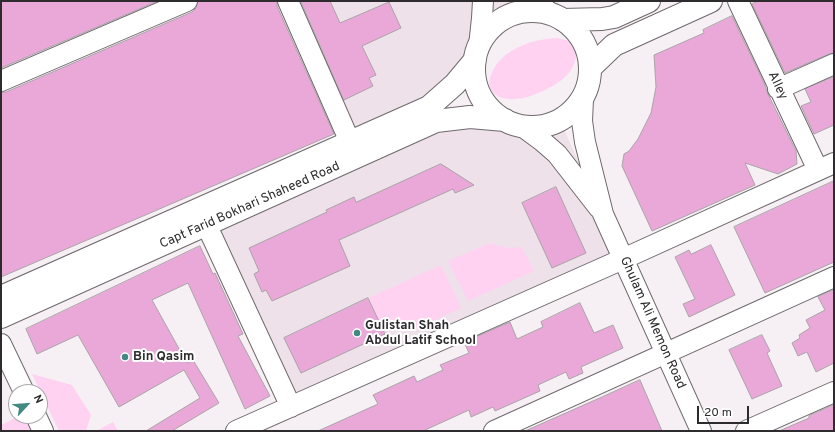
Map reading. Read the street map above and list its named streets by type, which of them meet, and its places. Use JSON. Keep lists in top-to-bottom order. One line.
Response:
{"streets":{"street":["Alley","Capt Farid Bokhari Shaheed Road","Ghulam Ali Memon Road"]},"places":["Gulistan Shah Abdul Latif School","Bin Qasim"],"scale_bar":"20 m","north":"top right"}
